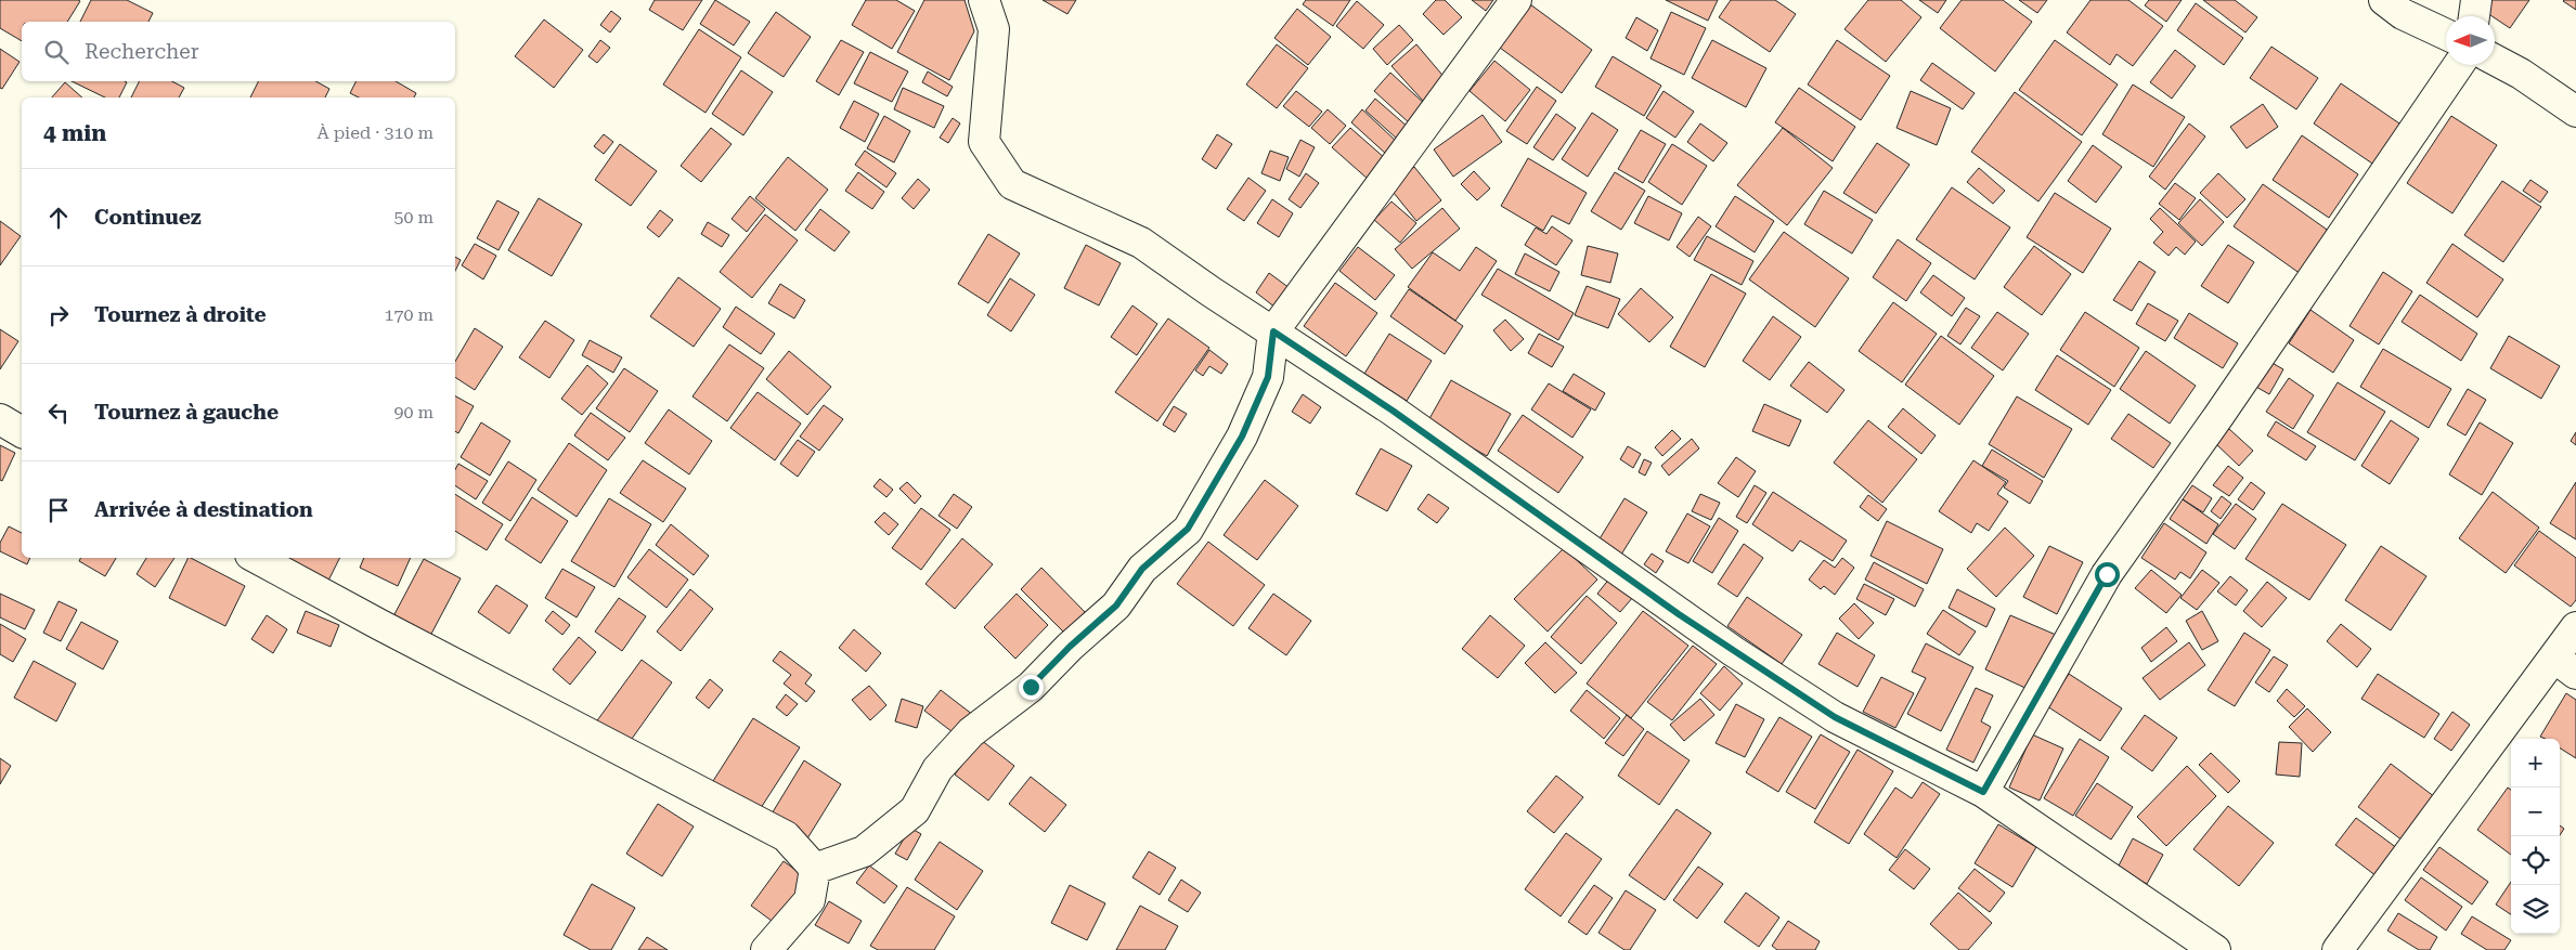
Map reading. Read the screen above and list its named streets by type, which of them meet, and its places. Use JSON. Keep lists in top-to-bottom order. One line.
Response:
{"north":"left","page":{"search":"Rechercher","heading":["4 min","À pied · 310 m"],"list":[["Continuez","50 m"],["Tournez à droite","170 m"],["Tournez à gauche","90 m"],"Arrivée à destination"],"map_buttons":["+","−"]}}
